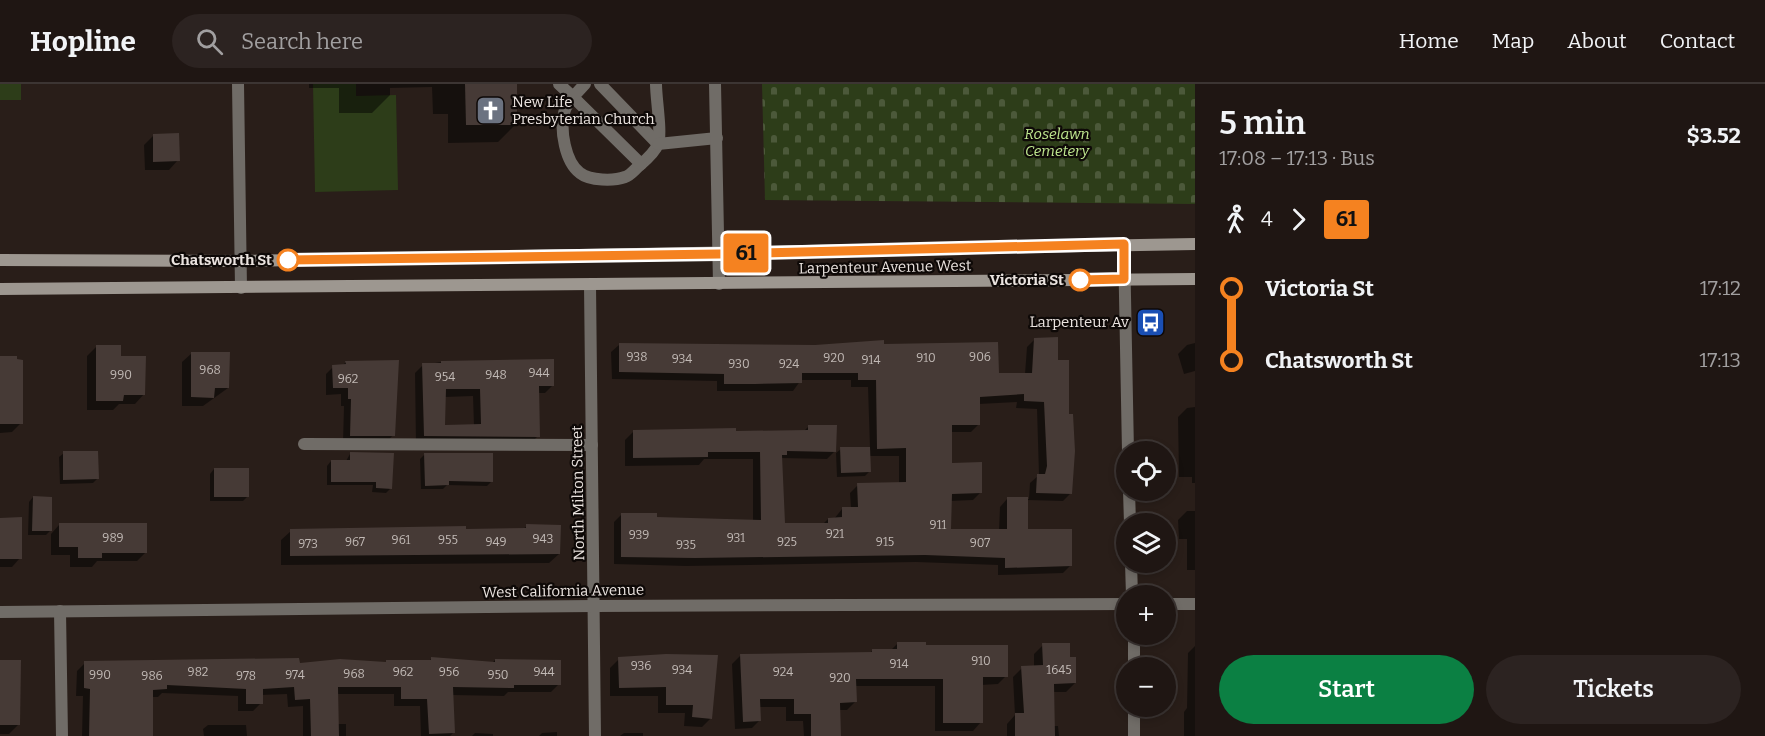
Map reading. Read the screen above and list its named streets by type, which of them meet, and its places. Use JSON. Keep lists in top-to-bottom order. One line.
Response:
{"streets":{"main road":["Larpenteur Avenue West"],"street":["North Milton Street","West California Avenue"]},"crossings":[["Larpenteur Avenue West","North Milton Street"],["North Milton Street","West California Avenue"]],"parks":["Roselawn Cemetery"],"places":{"church":["New Life Presbyterian Church"],"other":["Chatsworth St","Victoria St"],"bus stop":["Larpenteur Av"]},"lines":["bus line 61"],"house_numbers":["938","906","920","910","934","914","930","924","968","944","990","948","954","962","911","921","939","989","931","943","961","955","967","949","925","915","907","973","935","910","914","936","934","1645","982","962","956","944","924","968","990","974","950","986","978","920"],"page":{"header":"Hopline","search":"Search here","nav":["Home","Map","About","Contact"],"on_map":"61","heading":["5 min","17:08 – 17:13 · Bus","$3.52"],"legs":["4","61"],"list":[{"name":"Victoria St","value":"17:12"},{"name":"Chatsworth St","value":"17:13"}],"map_buttons":["+","−"],"buttons":["Start","Tickets"]}}
